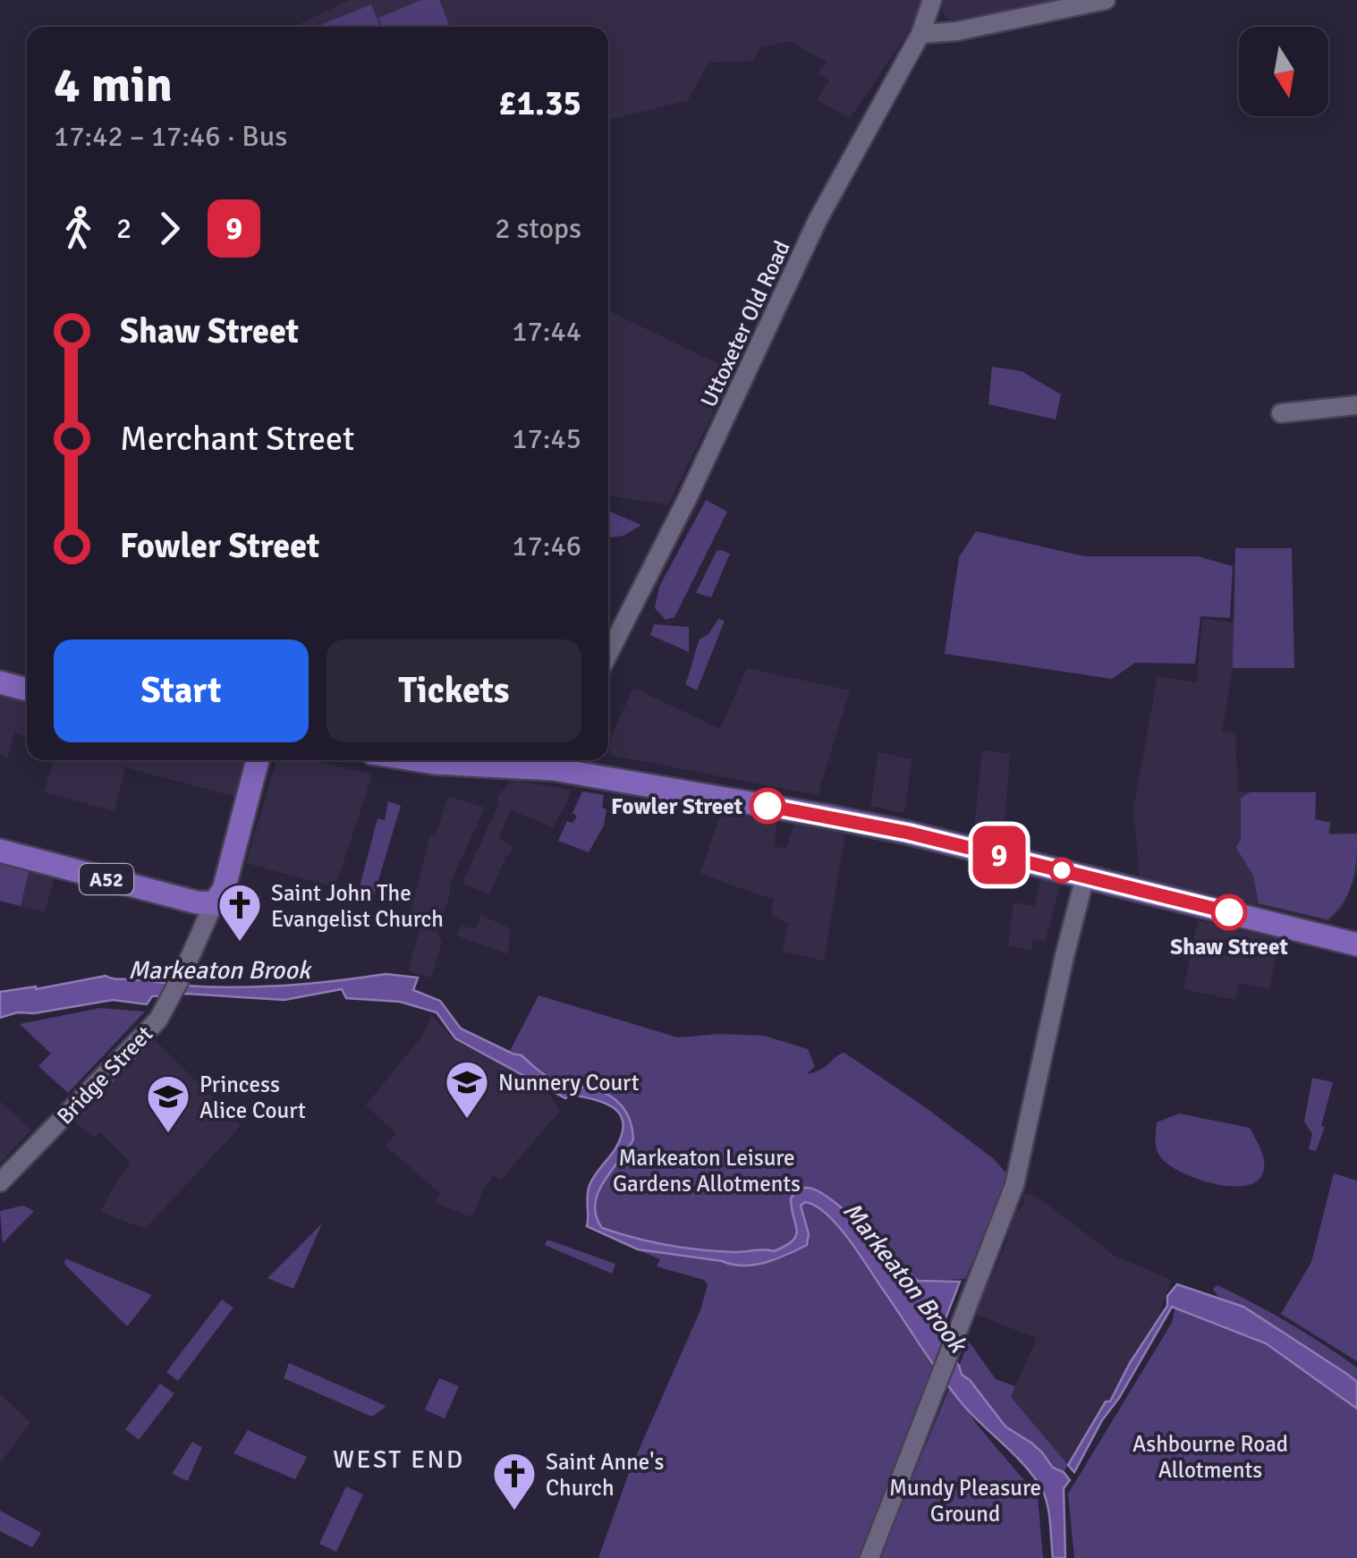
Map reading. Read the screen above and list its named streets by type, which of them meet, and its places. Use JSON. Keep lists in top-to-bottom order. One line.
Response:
{"streets":{"main road":["A52","Bridge Street"],"street":["Uttoxeter Old Road"]},"crossings":[["A52","Bridge Street"]],"districts":["WEST END"],"water":["Markeaton Brook"],"parks":["Markeaton Leisure Gardens Allotments","Ashbourne Road Allotments","Mundy Pleasure Ground"],"places":{"other":["Fowler Street","Shaw Street"],"church":["Saint John The Evangelist Church","Saint Anne's Church"],"school or university":["Nunnery Court","Princess Alice Court"]},"lines":["bus line 9"],"north":"bottom","page":{"on_map":"9","heading":["4 min","17:42 – 17:46 · Bus","£1.35"],"legs":["2","9","2 stops"],"list":[{"name":"Shaw Street","value":"17:44"},{"name":"Merchant Street","value":"17:45"},{"name":"Fowler Street","value":"17:46"}],"buttons":["Start","Tickets"]}}
